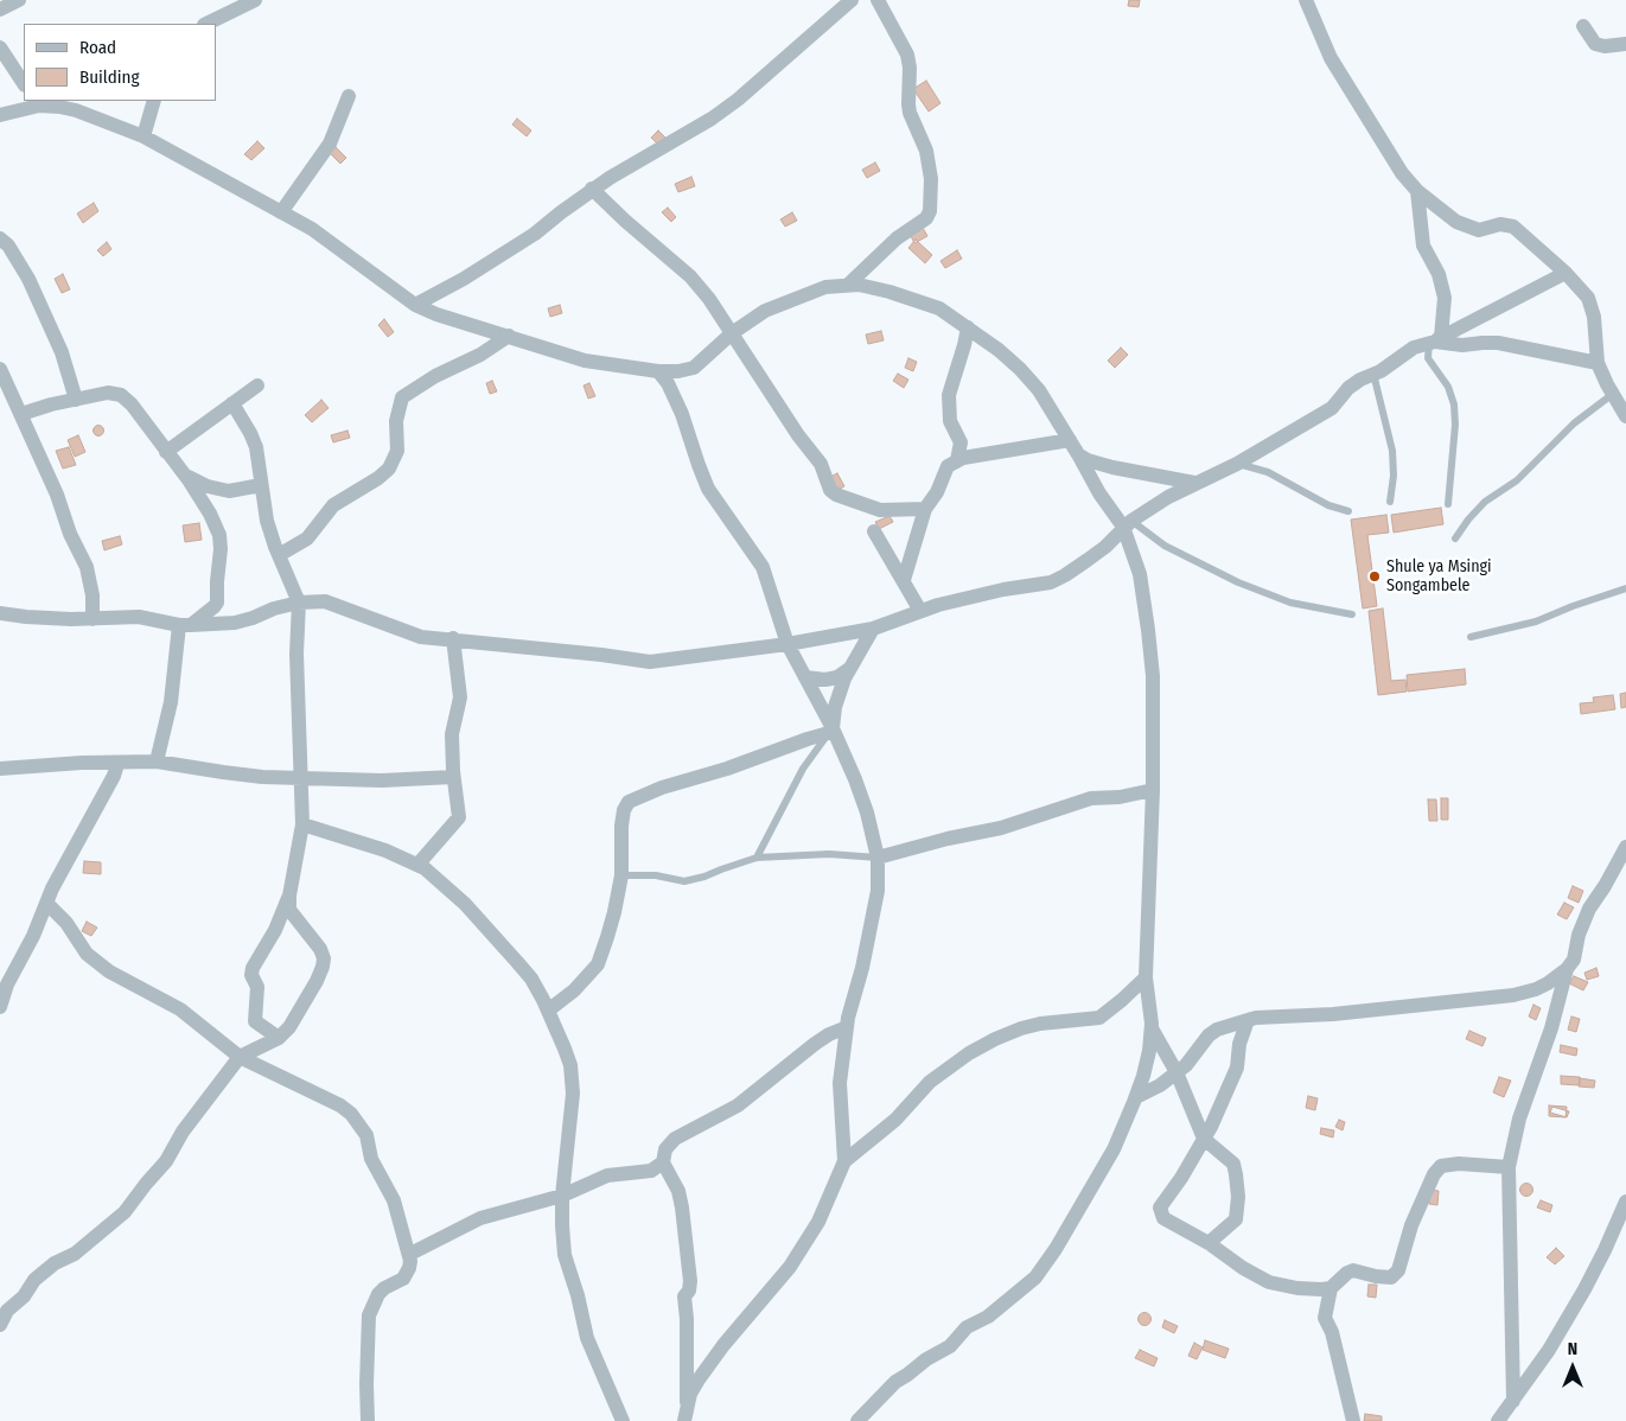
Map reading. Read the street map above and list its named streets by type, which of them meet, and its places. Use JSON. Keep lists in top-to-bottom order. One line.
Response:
{"places":["Shule ya Msingi Songambele"],"legend":["Road","Building"],"north":"top"}
